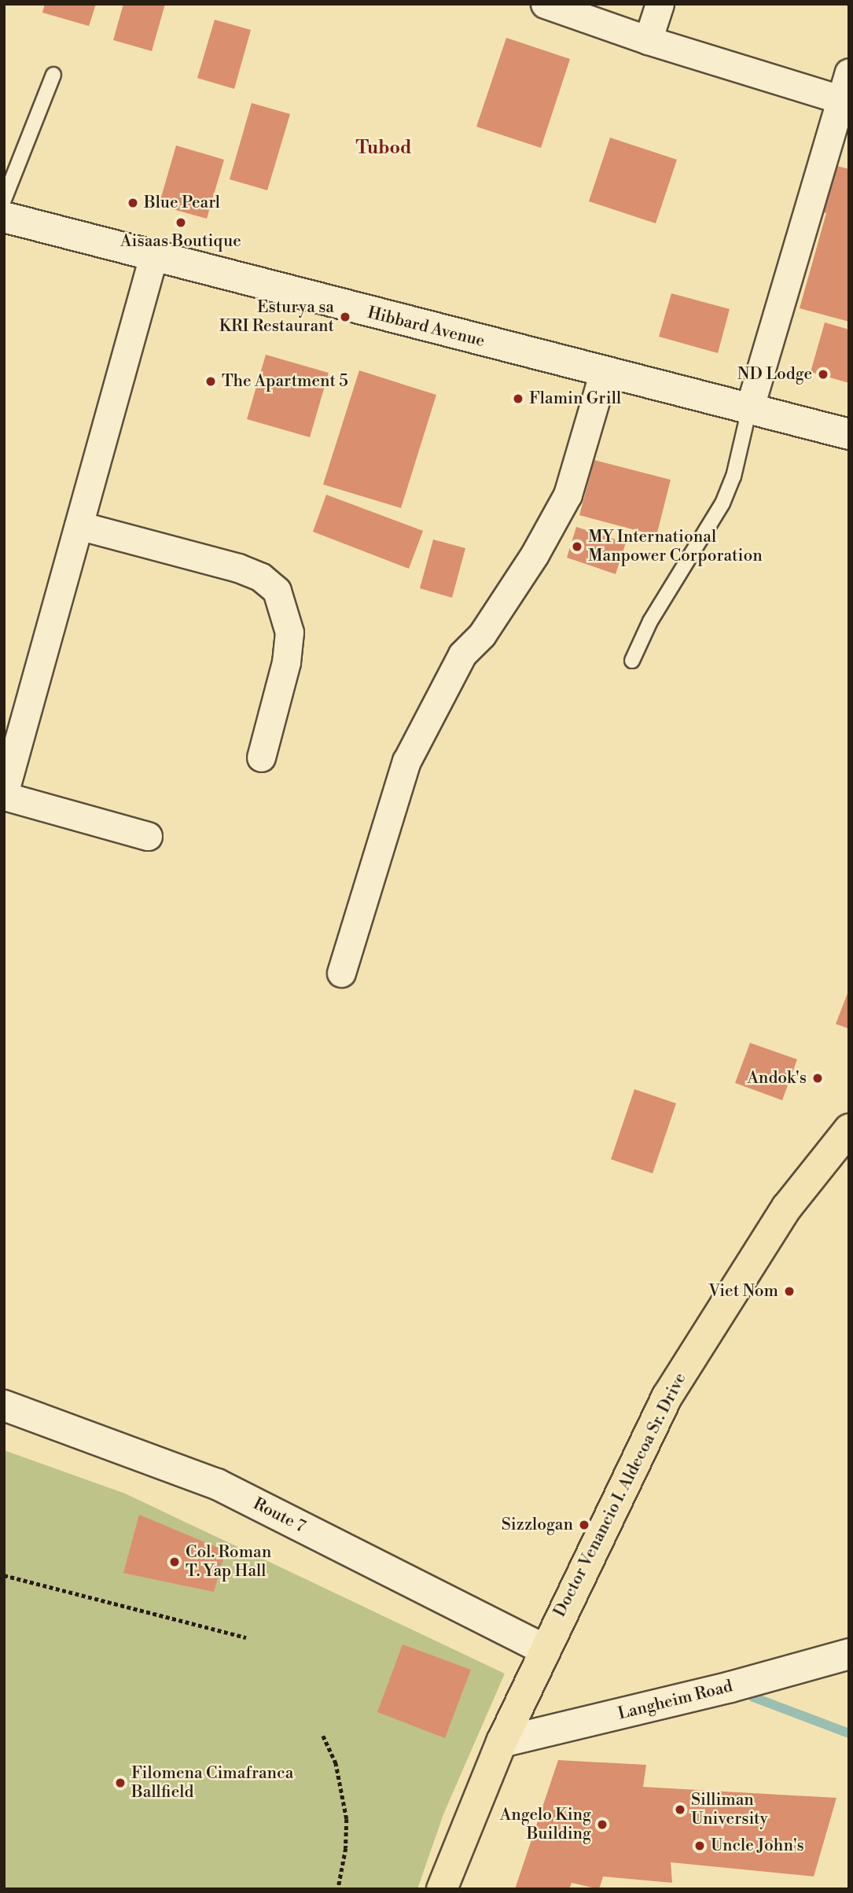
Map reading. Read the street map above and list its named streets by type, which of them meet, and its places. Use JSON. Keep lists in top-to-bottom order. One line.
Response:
{"streets":{"highway":["Doctor Venancio I. Aldecoa Sr. Drive"],"street":["Hibbard Avenue","Route 7","Langheim Road"]},"crossings":[["Doctor Venancio I. Aldecoa Sr. Drive","Route 7"],["Doctor Venancio I. Aldecoa Sr. Drive","Langheim Road"]],"districts":["Tubod"],"places":["Blue Pearl","Aisaas Boutique","Esturya sa KRI Restaurant","ND Lodge","The Apartment 5","Flamin Grill","MY International Manpower Corporation","Andok's","Viet Nom","Sizzlogan","Col. Roman T. Yap Hall","Filomena Cimafranca Ballfield","Silliman University","Angelo King Building","Uncle John's"]}
